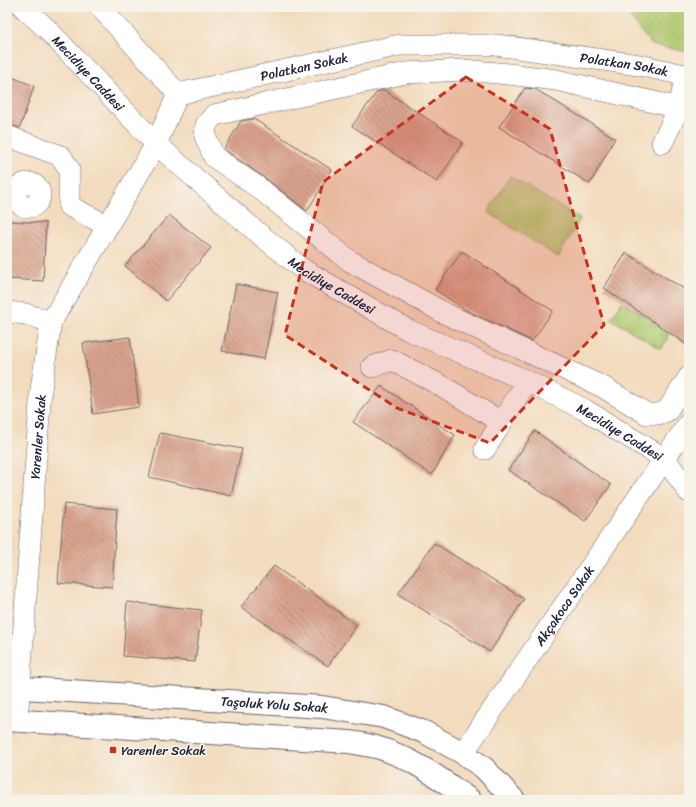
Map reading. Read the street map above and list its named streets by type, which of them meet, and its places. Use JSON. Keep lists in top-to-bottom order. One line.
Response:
{"streets":{"main road":["Taşoluk Yolu Sokak"],"street":["Polatkan Sokak","Mecidiye Caddesi","Yarenler Sokak","Akçakoca Sokak"]},"crossings":[["Mecidiye Caddesi","Akçakoca Sokak"],["Yarenler Sokak","Taşoluk Yolu Sokak"],["Akçakoca Sokak","Taşoluk Yolu Sokak"]],"places":{"transit":["Yarenler Sokak"]}}
